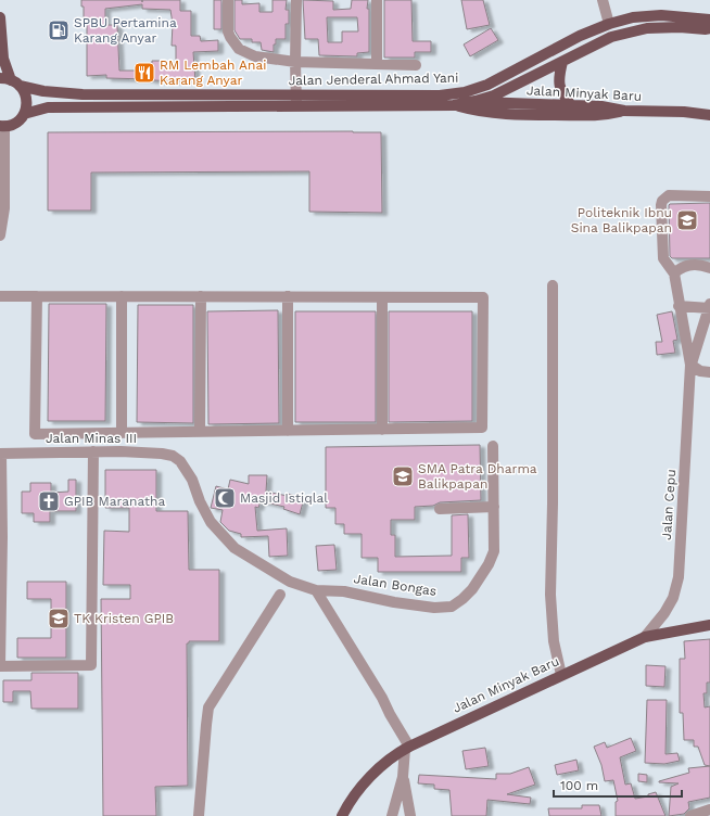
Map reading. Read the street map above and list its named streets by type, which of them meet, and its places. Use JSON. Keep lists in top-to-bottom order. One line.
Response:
{"streets":{"main road":["Jalan Jenderal Ahmad Yani","Jalan Minyak Baru"],"street":["Jalan Minas III","Jalan Cepu","Jalan Bongas"]},"crossings":[["Jalan Jenderal Ahmad Yani","Jalan Minyak Baru"],["Jalan Minyak Baru","Jalan Cepu"],["Jalan Minas III","Jalan Bongas"]],"places":{"fuel station":["SPBU Pertamina Karang Anyar"],"restaurant":["RM Lembah Anai Karang Anyar"],"school or university":["Politeknik Ibnu Sina Balikpapan","SMA Patra Dharma Balikpapan","TK Kristen GPIB"],"mosque":["Masjid Istiqlal"],"church":["GPIB Maranatha"]},"scale_bar":"100 m"}
